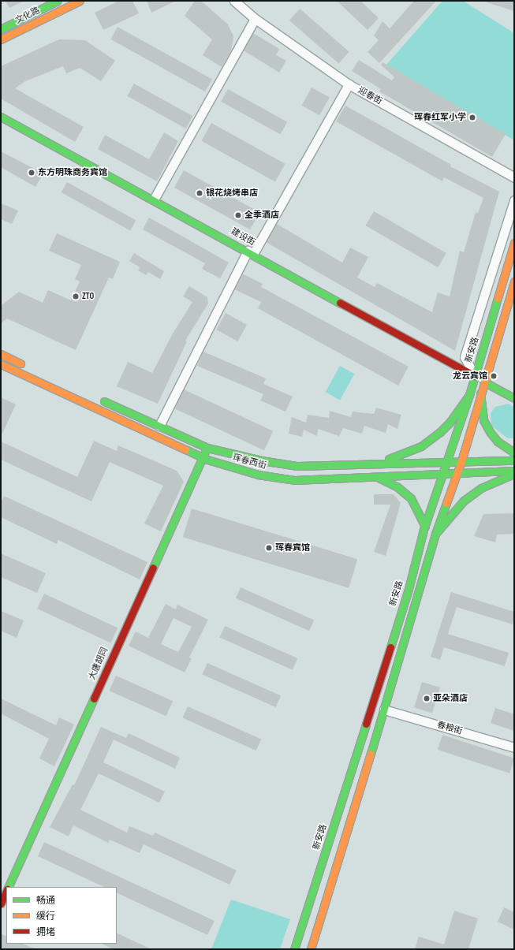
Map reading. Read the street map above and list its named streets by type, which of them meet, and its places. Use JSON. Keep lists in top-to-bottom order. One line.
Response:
{"streets":{"main road":["文化路","建设街","新安路","珲春西街","大唐胡同"],"street":["迎春街","春粮街"]},"crossings":[["建设街","新安路"],["新安路","珲春西街"],["珲春西街","大唐胡同"]],"places":["珲春红军小学","东方明珠商务宾馆","银花烧烤串店","全季酒店","ZTO","龙云宾馆","珲春宾馆","亚朵酒店"],"legend":["畅通","缓行","拥堵"]}
